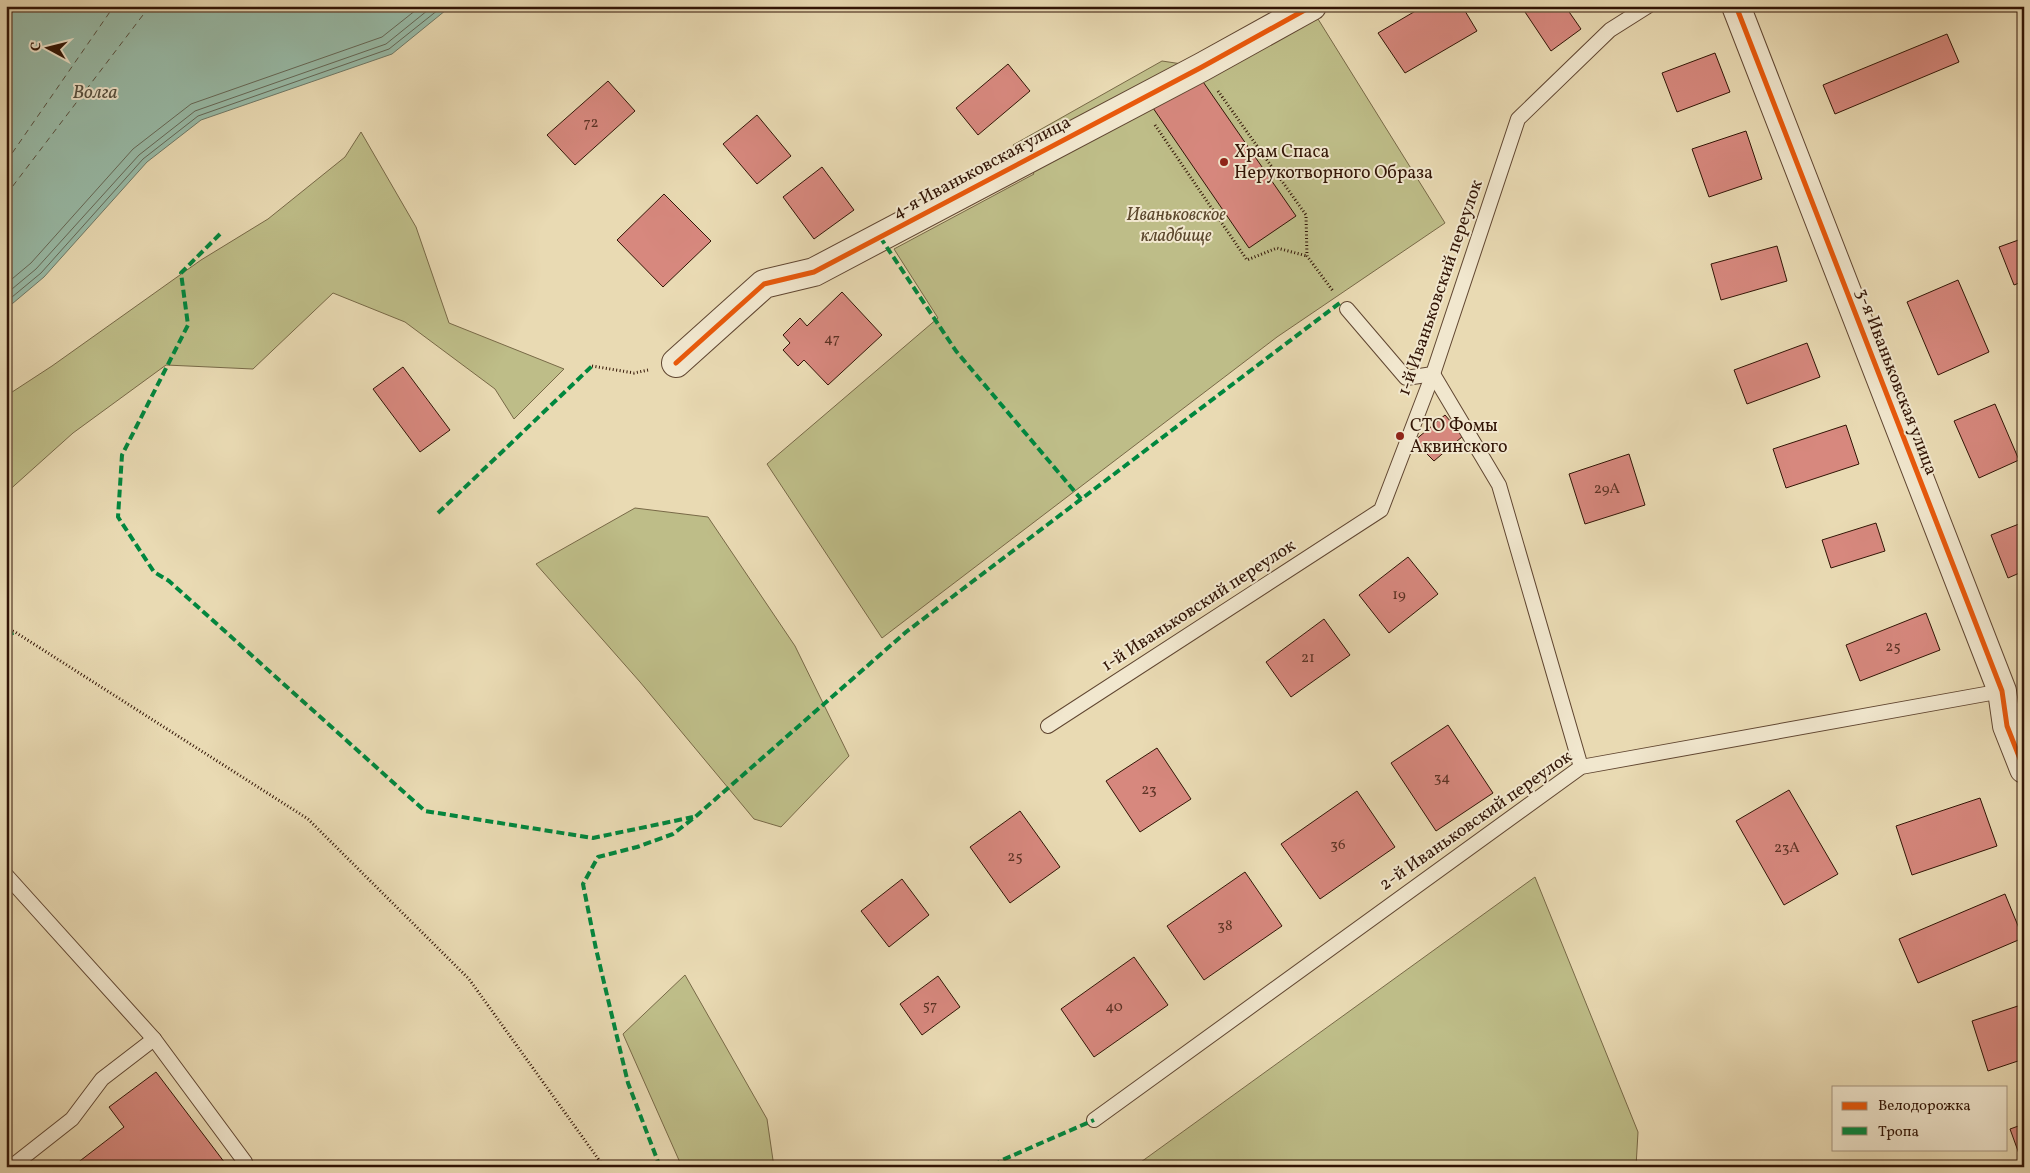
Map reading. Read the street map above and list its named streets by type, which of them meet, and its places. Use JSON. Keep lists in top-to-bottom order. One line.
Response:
{"streets":{"street":["4-я Иваньковская улица","3-я Иваньковская улица"],"lane":["1-й Иваньковский переулок","2-й Иваньковский переулок"]},"crossings":[["3-я Иваньковская улица","2-й Иваньковский переулок"]],"water":["Волга"],"parks":["Иваньковское кладбище"],"places":["Храм Спаса Нерукотворного Образа","СТО Фомы Аквинского"],"house_numbers":["72","47","29А","19","25","21","34","23","36","23А","25","38","57","40"],"legend":["Велодорожка","Тропа"],"north":"left"}
